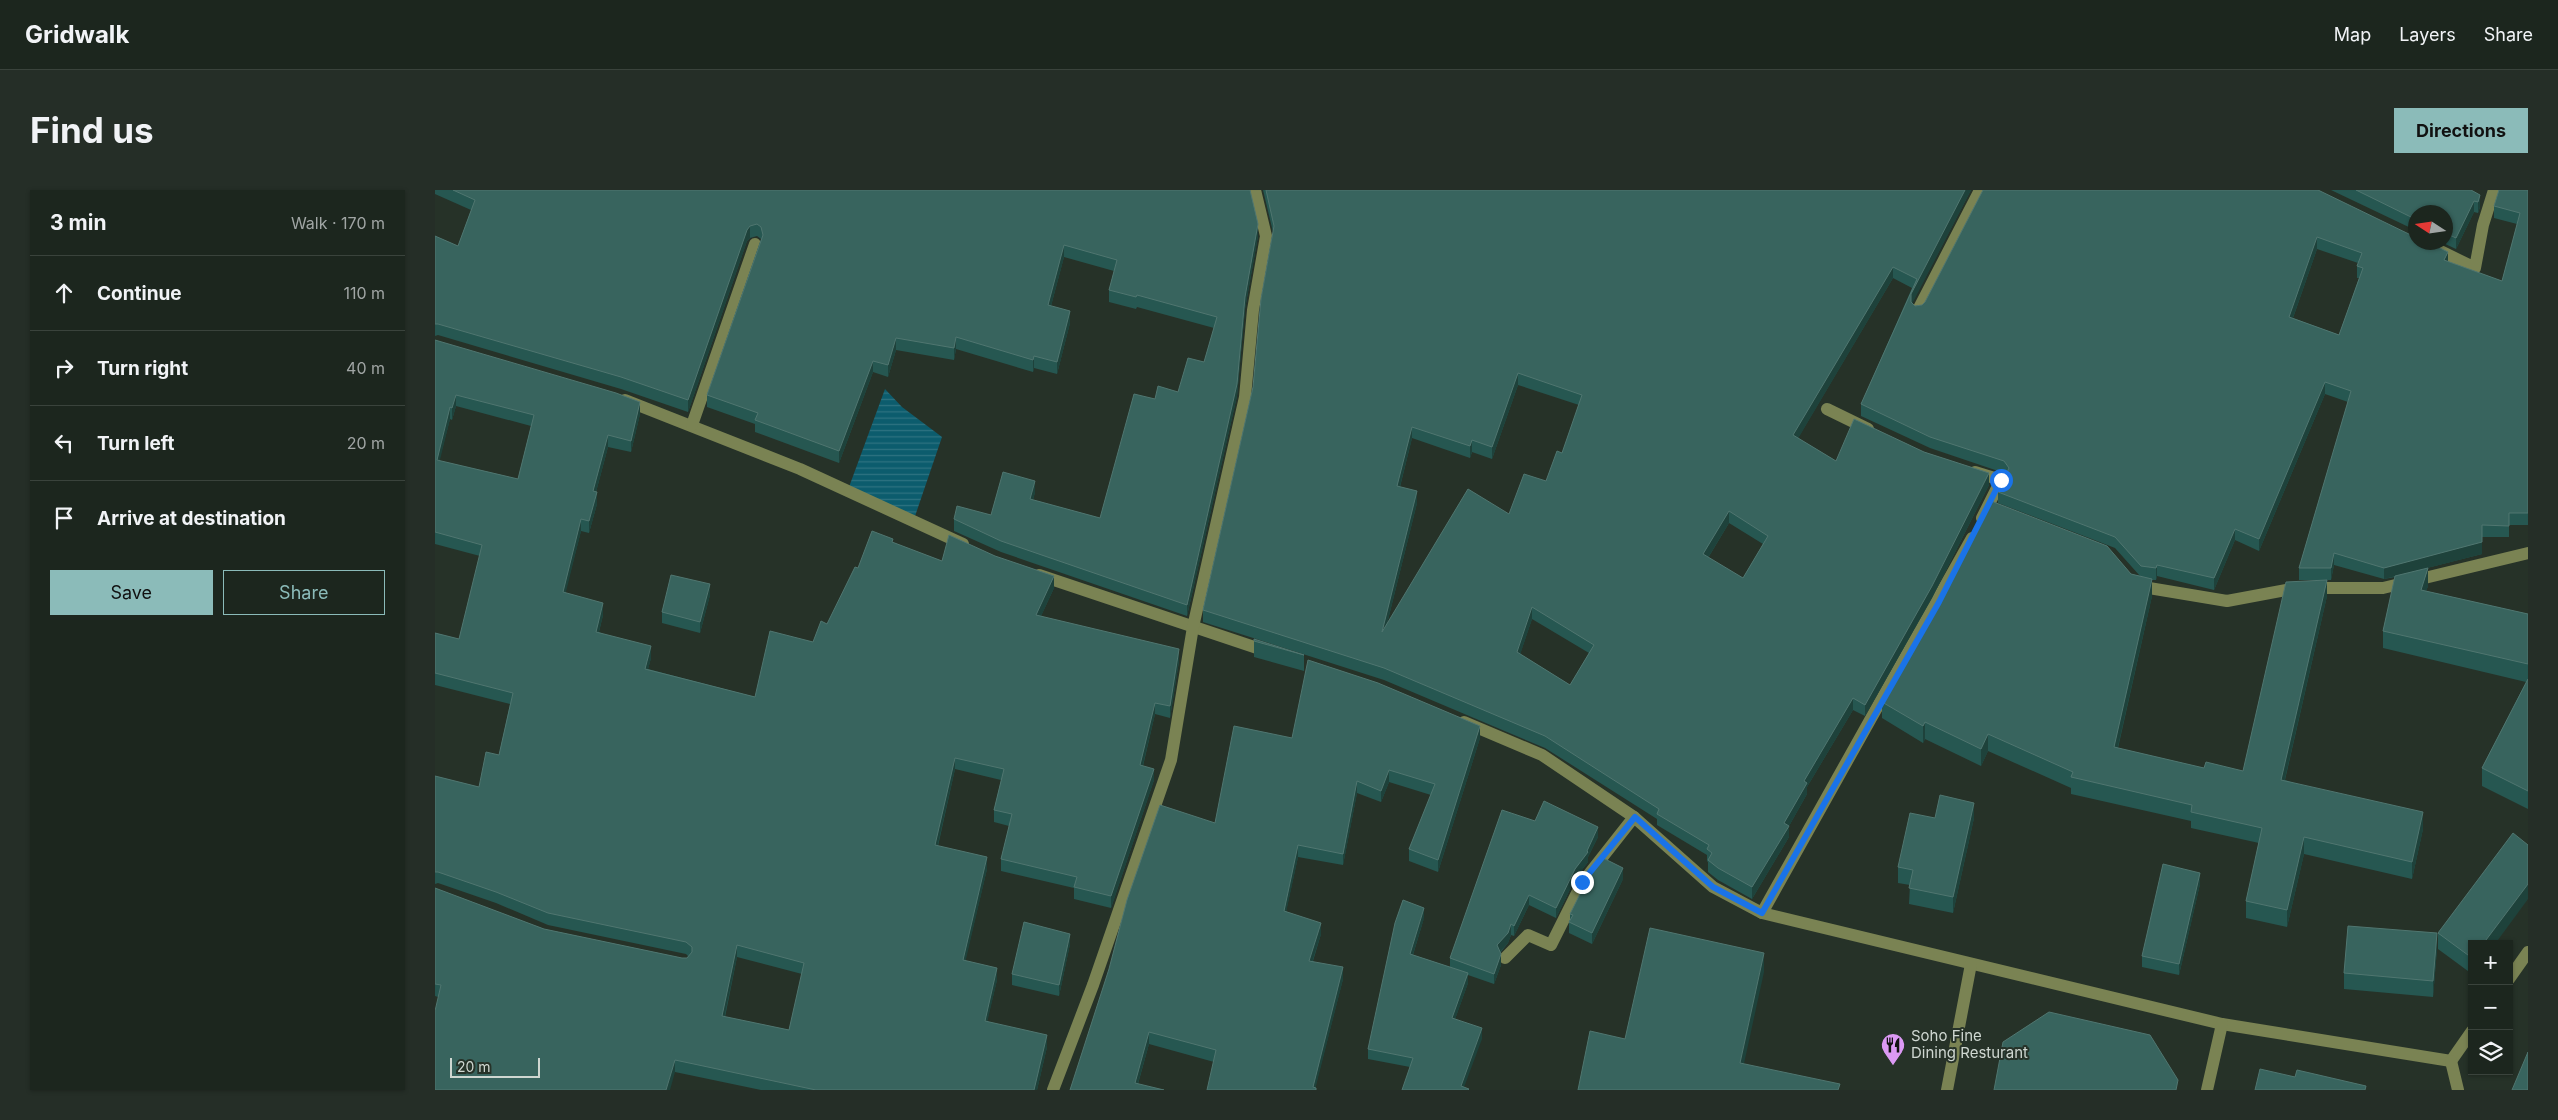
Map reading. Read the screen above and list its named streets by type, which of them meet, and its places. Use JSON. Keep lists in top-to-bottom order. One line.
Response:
{"places":{"restaurant":["Soho Fine Dining Resturant"]},"scale_bar":"20 m","north":"left","page":{"header":"Gridwalk","nav":["Map","Layers","Share"],"buttons":["Directions",["Save","Share"]],"title":"Find us","heading":["3 min","Walk · 170 m"],"list":[["Continue","110 m"],["Turn right","40 m"],["Turn left","20 m"],"Arrive at destination"],"map_buttons":["+","−"],"scale":"20 m"}}
